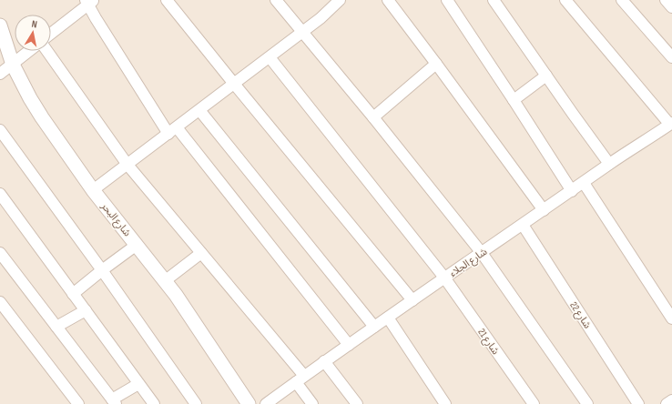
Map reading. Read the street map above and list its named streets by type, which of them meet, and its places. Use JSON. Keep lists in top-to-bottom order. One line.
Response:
{"streets":{"street":["شارع البحر","شارع الجلاء","شارع 22","شارع 21"]},"crossings":[["شارع الجلاء","شارع 22"],["شارع الجلاء","شارع 21"]],"north":"top"}
